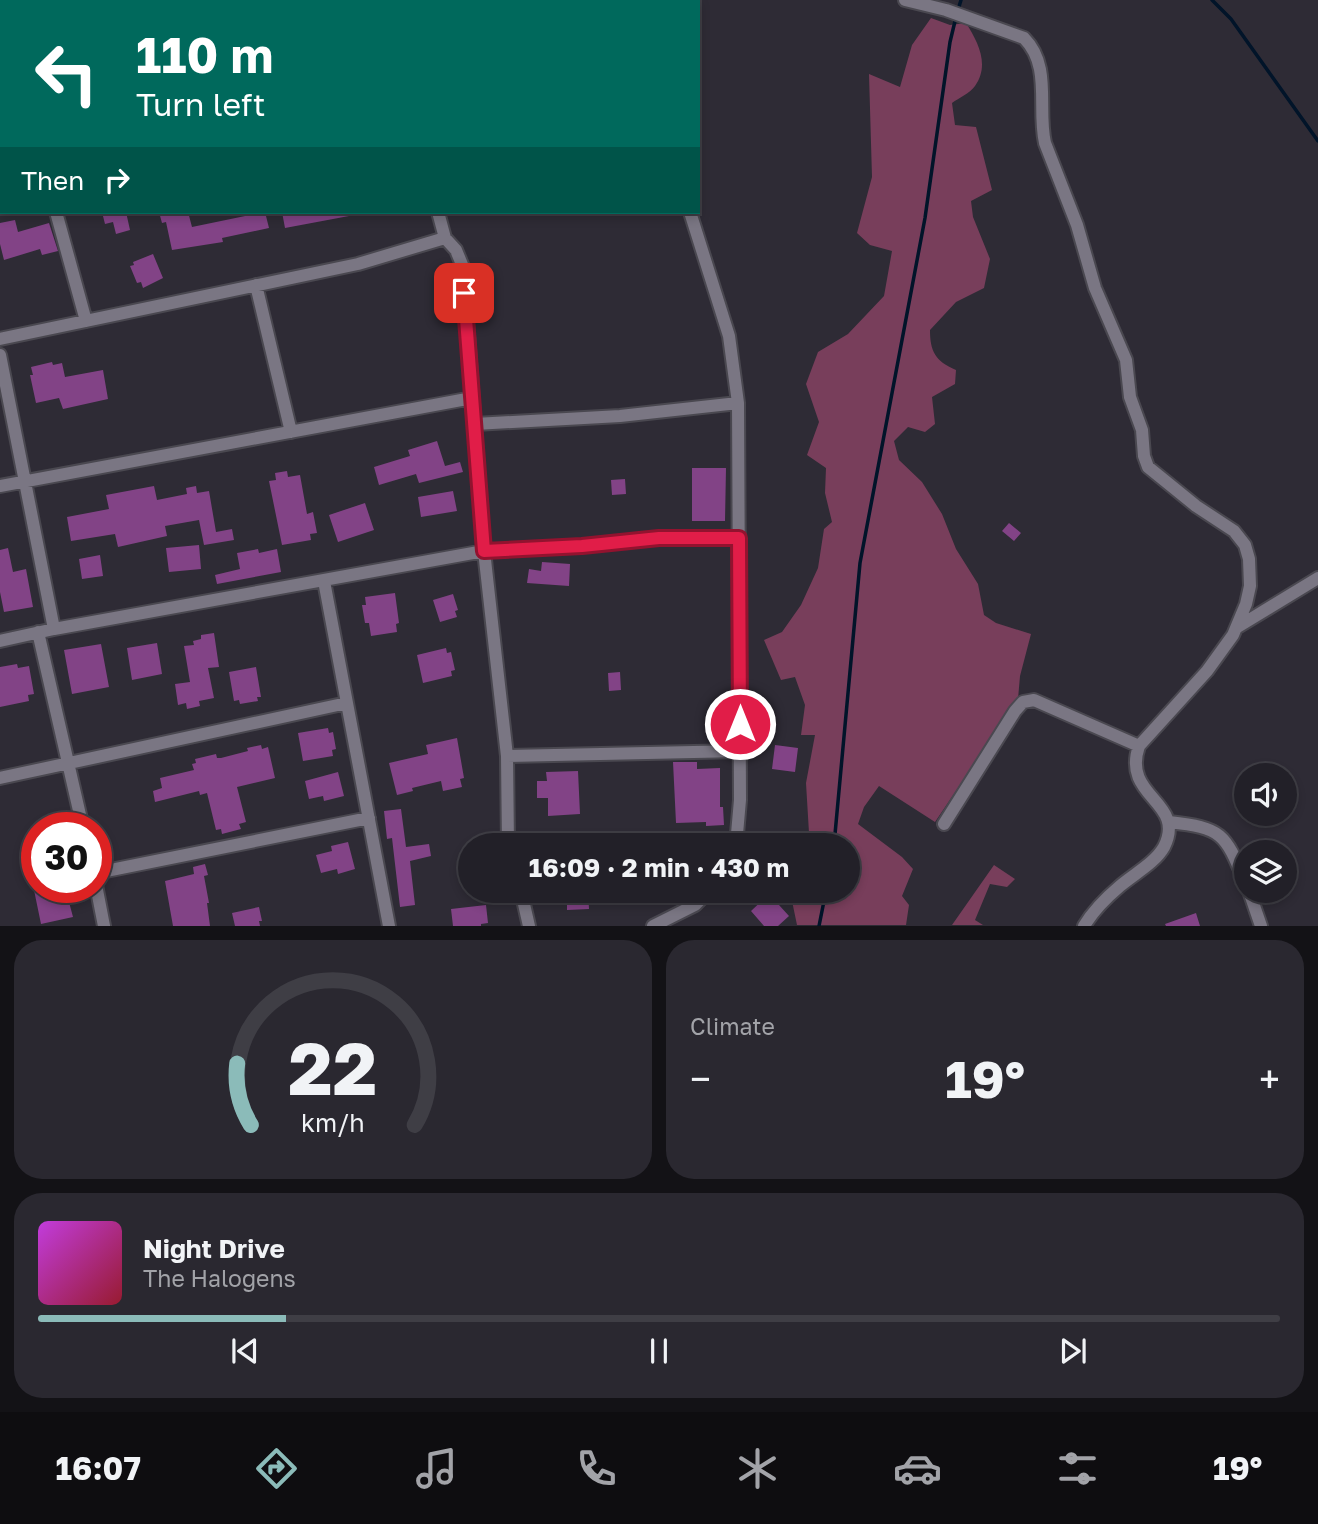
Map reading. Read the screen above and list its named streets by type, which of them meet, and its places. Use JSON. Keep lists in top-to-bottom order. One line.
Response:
{"page":{"turn":["110 m","Turn left"],"then":"Then","limit":"30","trip":"16:09 · 2 min · 430 m","tile":"Climate","heat":["−","19°","+"],"song":["Night Drive","The Halogens"],"tabs":["16:07","19°"],"gauge":["22","km/h"]}}
